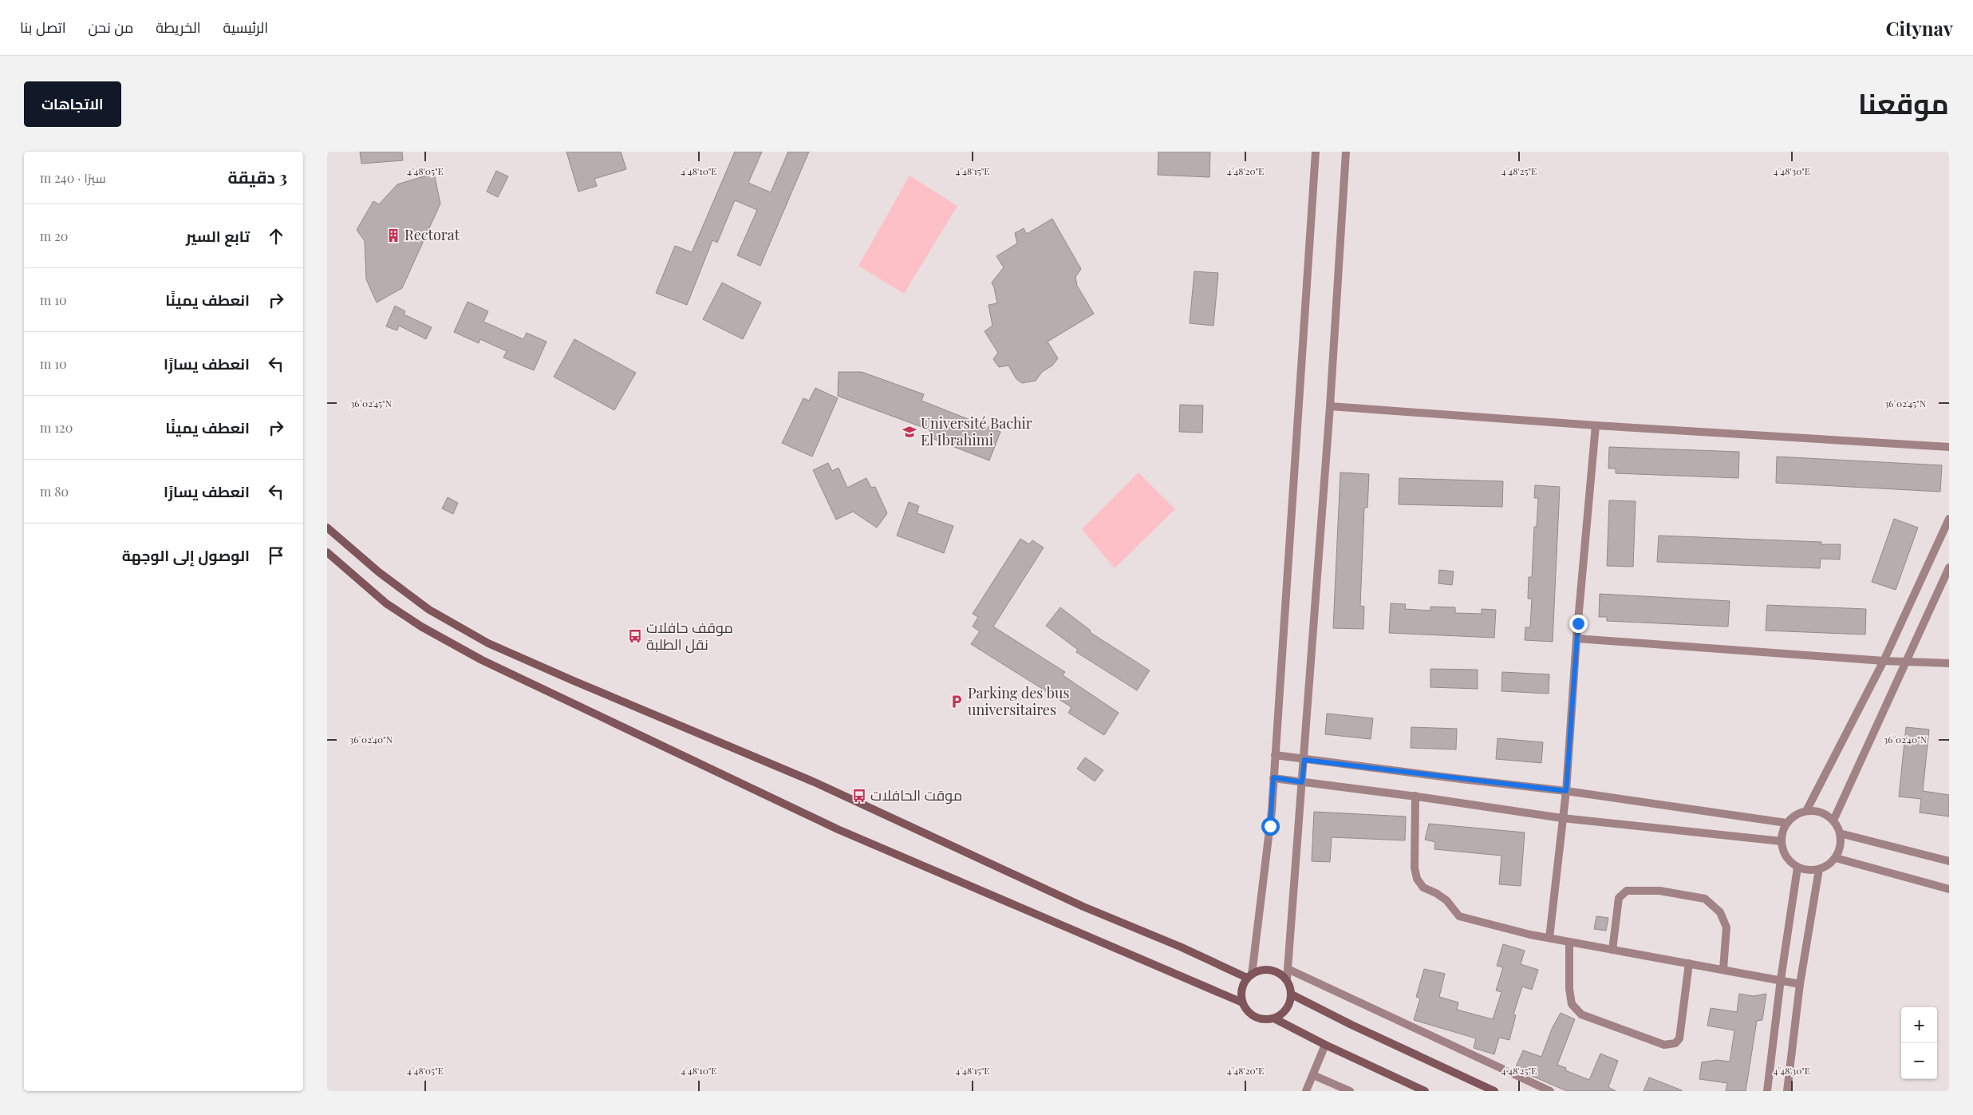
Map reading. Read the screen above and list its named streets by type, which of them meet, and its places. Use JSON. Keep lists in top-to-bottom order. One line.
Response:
{"places":{"building":["Rectorat"],"school or university":["Université Bachir El Ibrahimi"],"bus stop":["موقف حافلات نقل الطلبة","موقت الحافلات"],"parking":["Parking des bus universitaires"]},"page":{"header":"Citynav","nav":["الرئيسية","الخريطة","من نحن","اتصل بنا"],"title":"موقعنا","buttons":"الاتجاهات","heading":["3 دقيقة","سيرًا · 240 m"],"list":[["تابع السير","20 m"],["انعطف يمينًا","10 m"],["انعطف يسارًا","10 m"],["انعطف يمينًا","120 m"],["انعطف يسارًا","80 m"],"الوصول إلى الوجهة"],"map_buttons":["+","−"]},"coordinates":["4°48'05\"E","4°48'10\"E","4°48'15\"E","4°48'20\"E","4°48'25\"E","4°48'30\"E","36°02'45\"N","36°02'40\"N"]}
